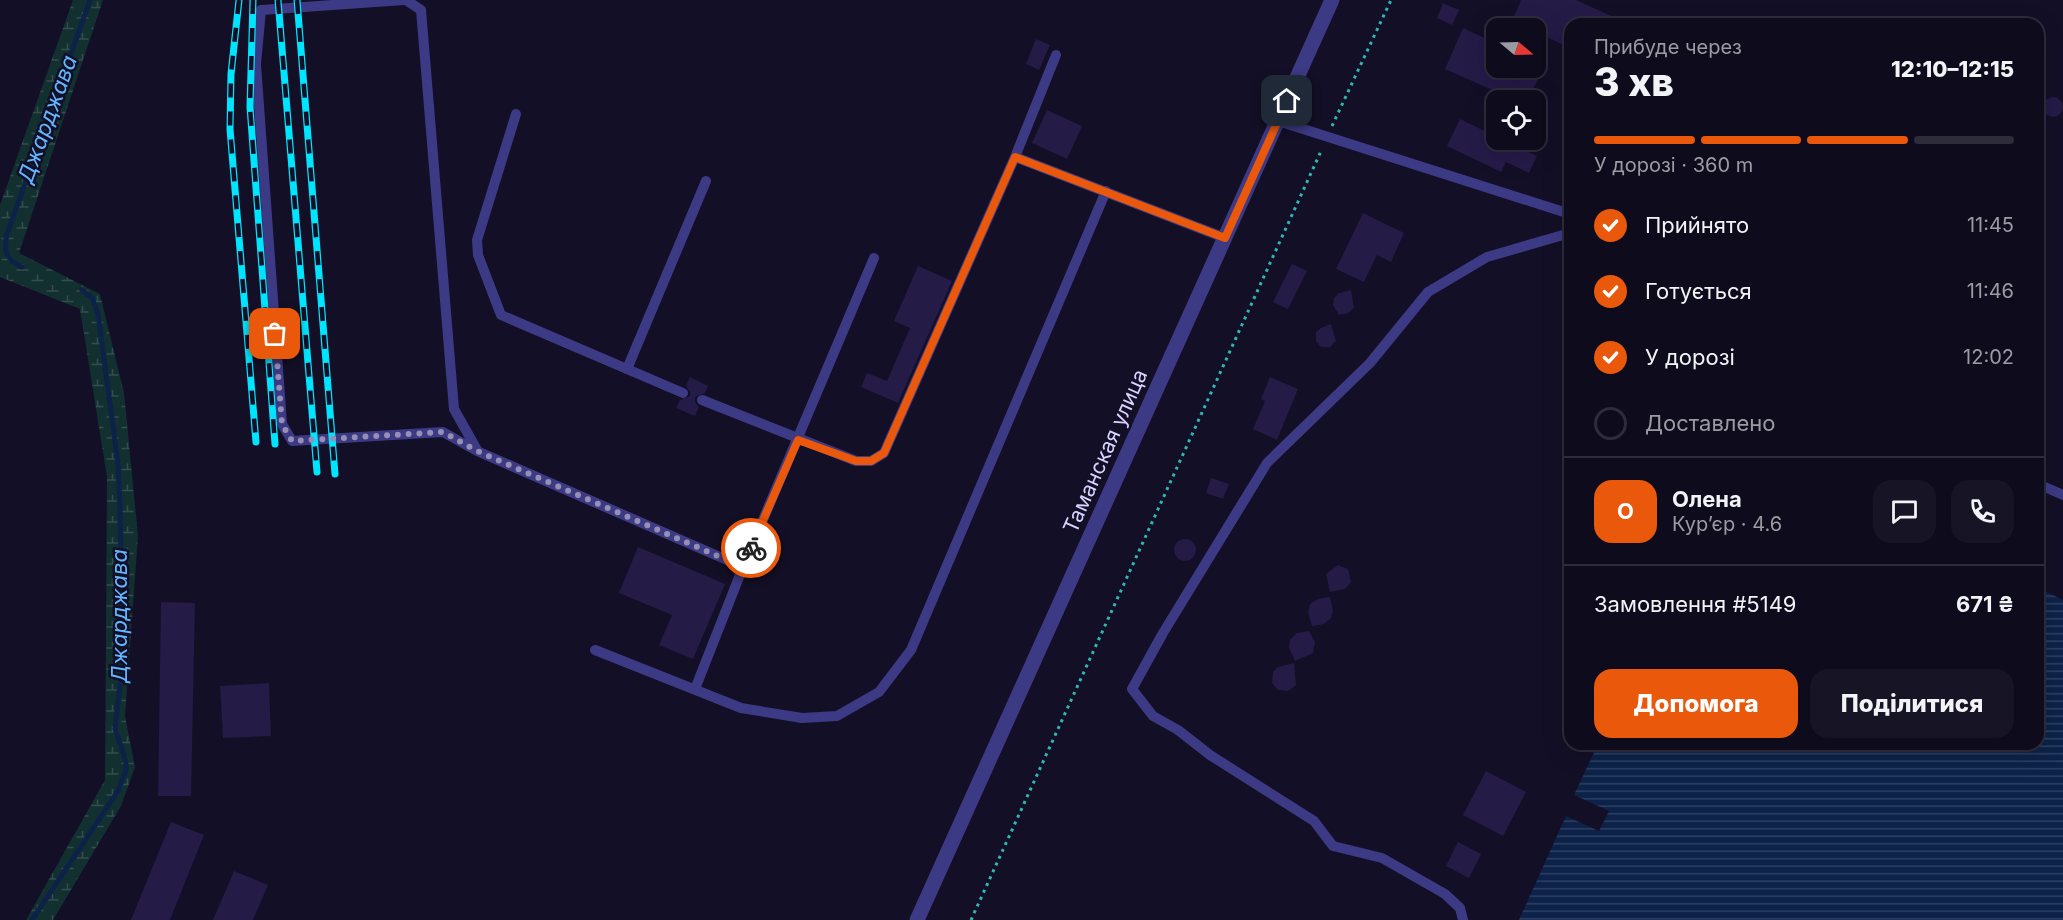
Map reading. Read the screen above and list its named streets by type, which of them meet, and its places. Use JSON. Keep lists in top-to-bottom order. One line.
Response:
{"streets":{"street":["Таманская улица"]},"water":["Джарджава"],"north":"right","page":{"heading":["3 хв","Прибуде через","12:10–12:15"],"panel":["Олена","Кур’єр · 4.6","Замовлення #5149","671 ₴"],"bar":"У дорозі · 360 m","list":[["Прийнято","11:45"],["Готується","11:46"],["У дорозі","12:02"],"Доставлено"],"round":"О","buttons":["Допомога","Поділитися"]}}
